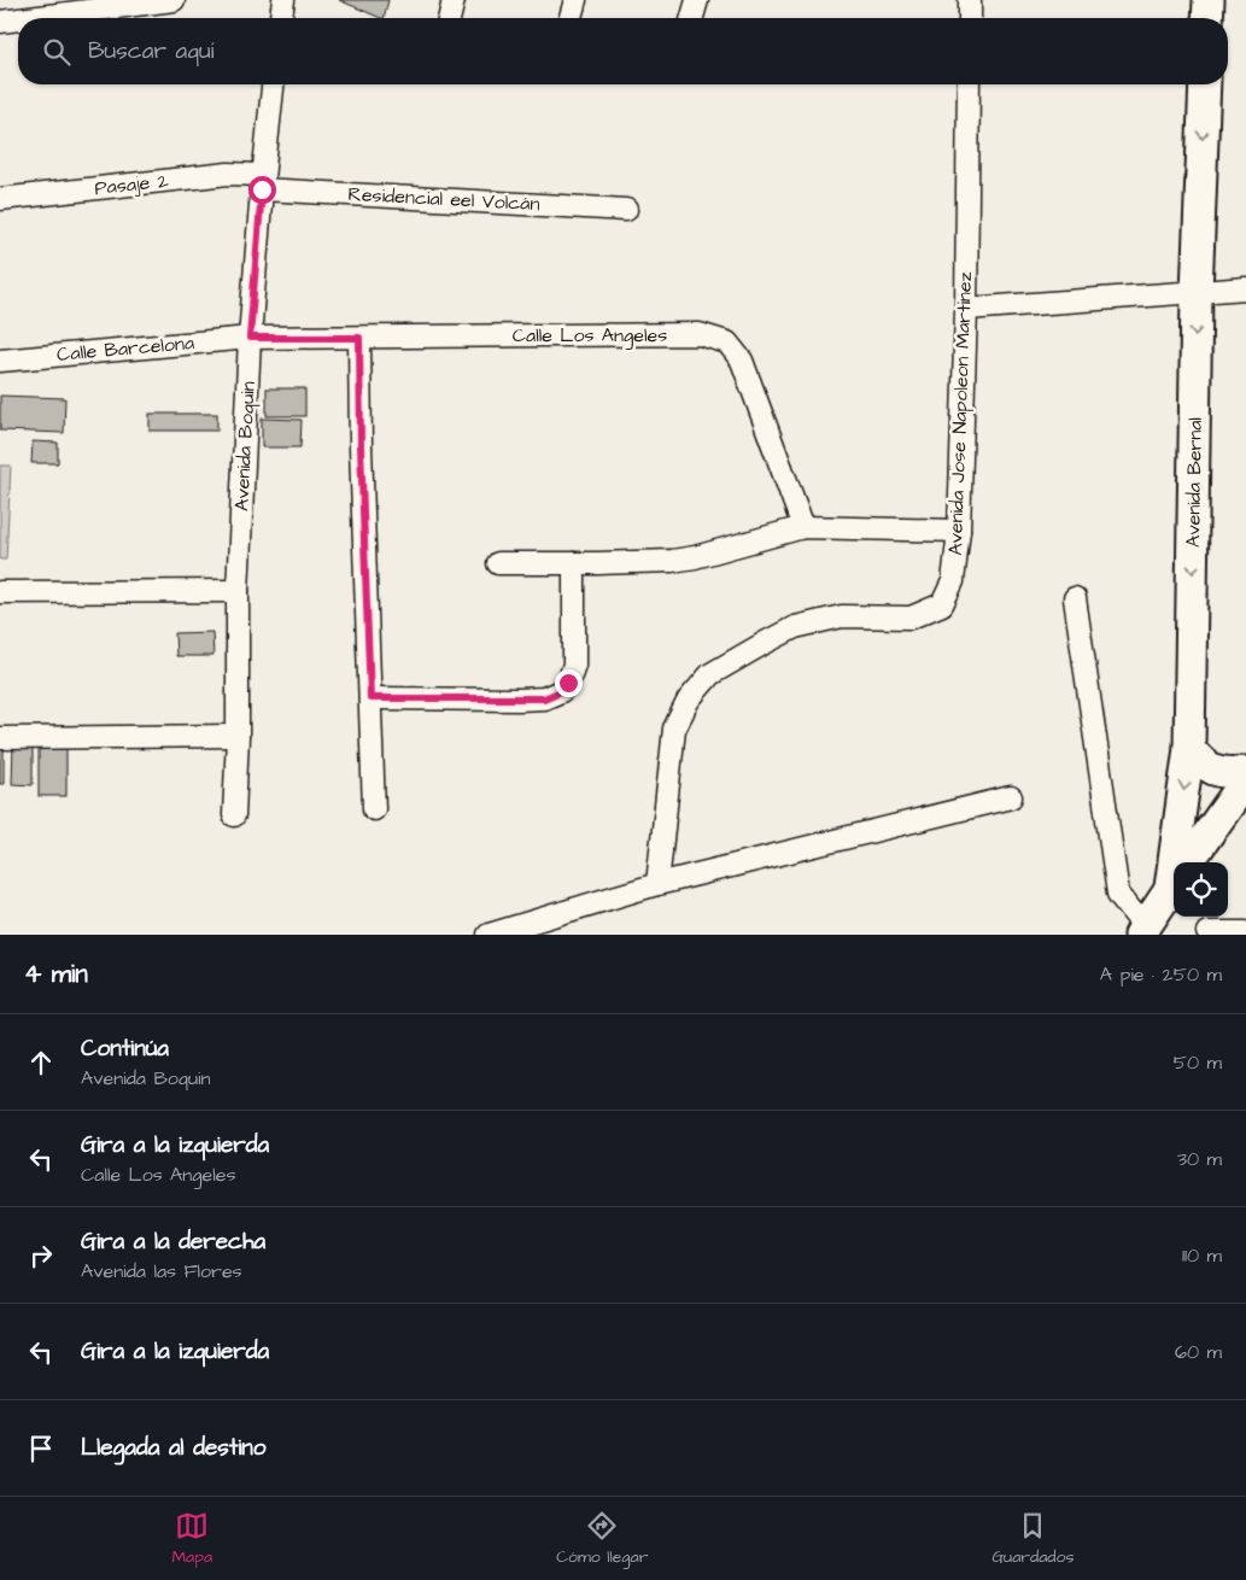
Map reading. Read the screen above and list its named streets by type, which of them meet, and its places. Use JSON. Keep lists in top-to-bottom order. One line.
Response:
{"streets":{"main road":["Avenida Bernal"],"street":["Pasaje 2","Residencial eel Volcán","Calle Los Angeles","Calle Barcelona","Avenida Jose Napoleon Martinez","Avenida Boquin"]},"crossings":[["Pasaje 2","Residencial eel Volcán"],["Pasaje 2","Avenida Boquin"],["Residencial eel Volcán","Avenida Boquin"],["Calle Los Angeles","Calle Barcelona"],["Calle Los Angeles","Avenida Boquin"],["Calle Barcelona","Avenida Boquin"]],"one_way":["Avenida Bernal"],"page":{"search":"Buscar aquí","heading":["4 min","A pie · 250 m"],"list":[["Continúa","Avenida Boquin","50 m"],["Gira a la izquierda","Calle Los Angeles","30 m"],["Gira a la derecha","Avenida las Flores","110 m"],["Gira a la izquierda","60 m"],"Llegada al destino"],"nav":["Mapa","Cómo llegar","Guardados"]}}
